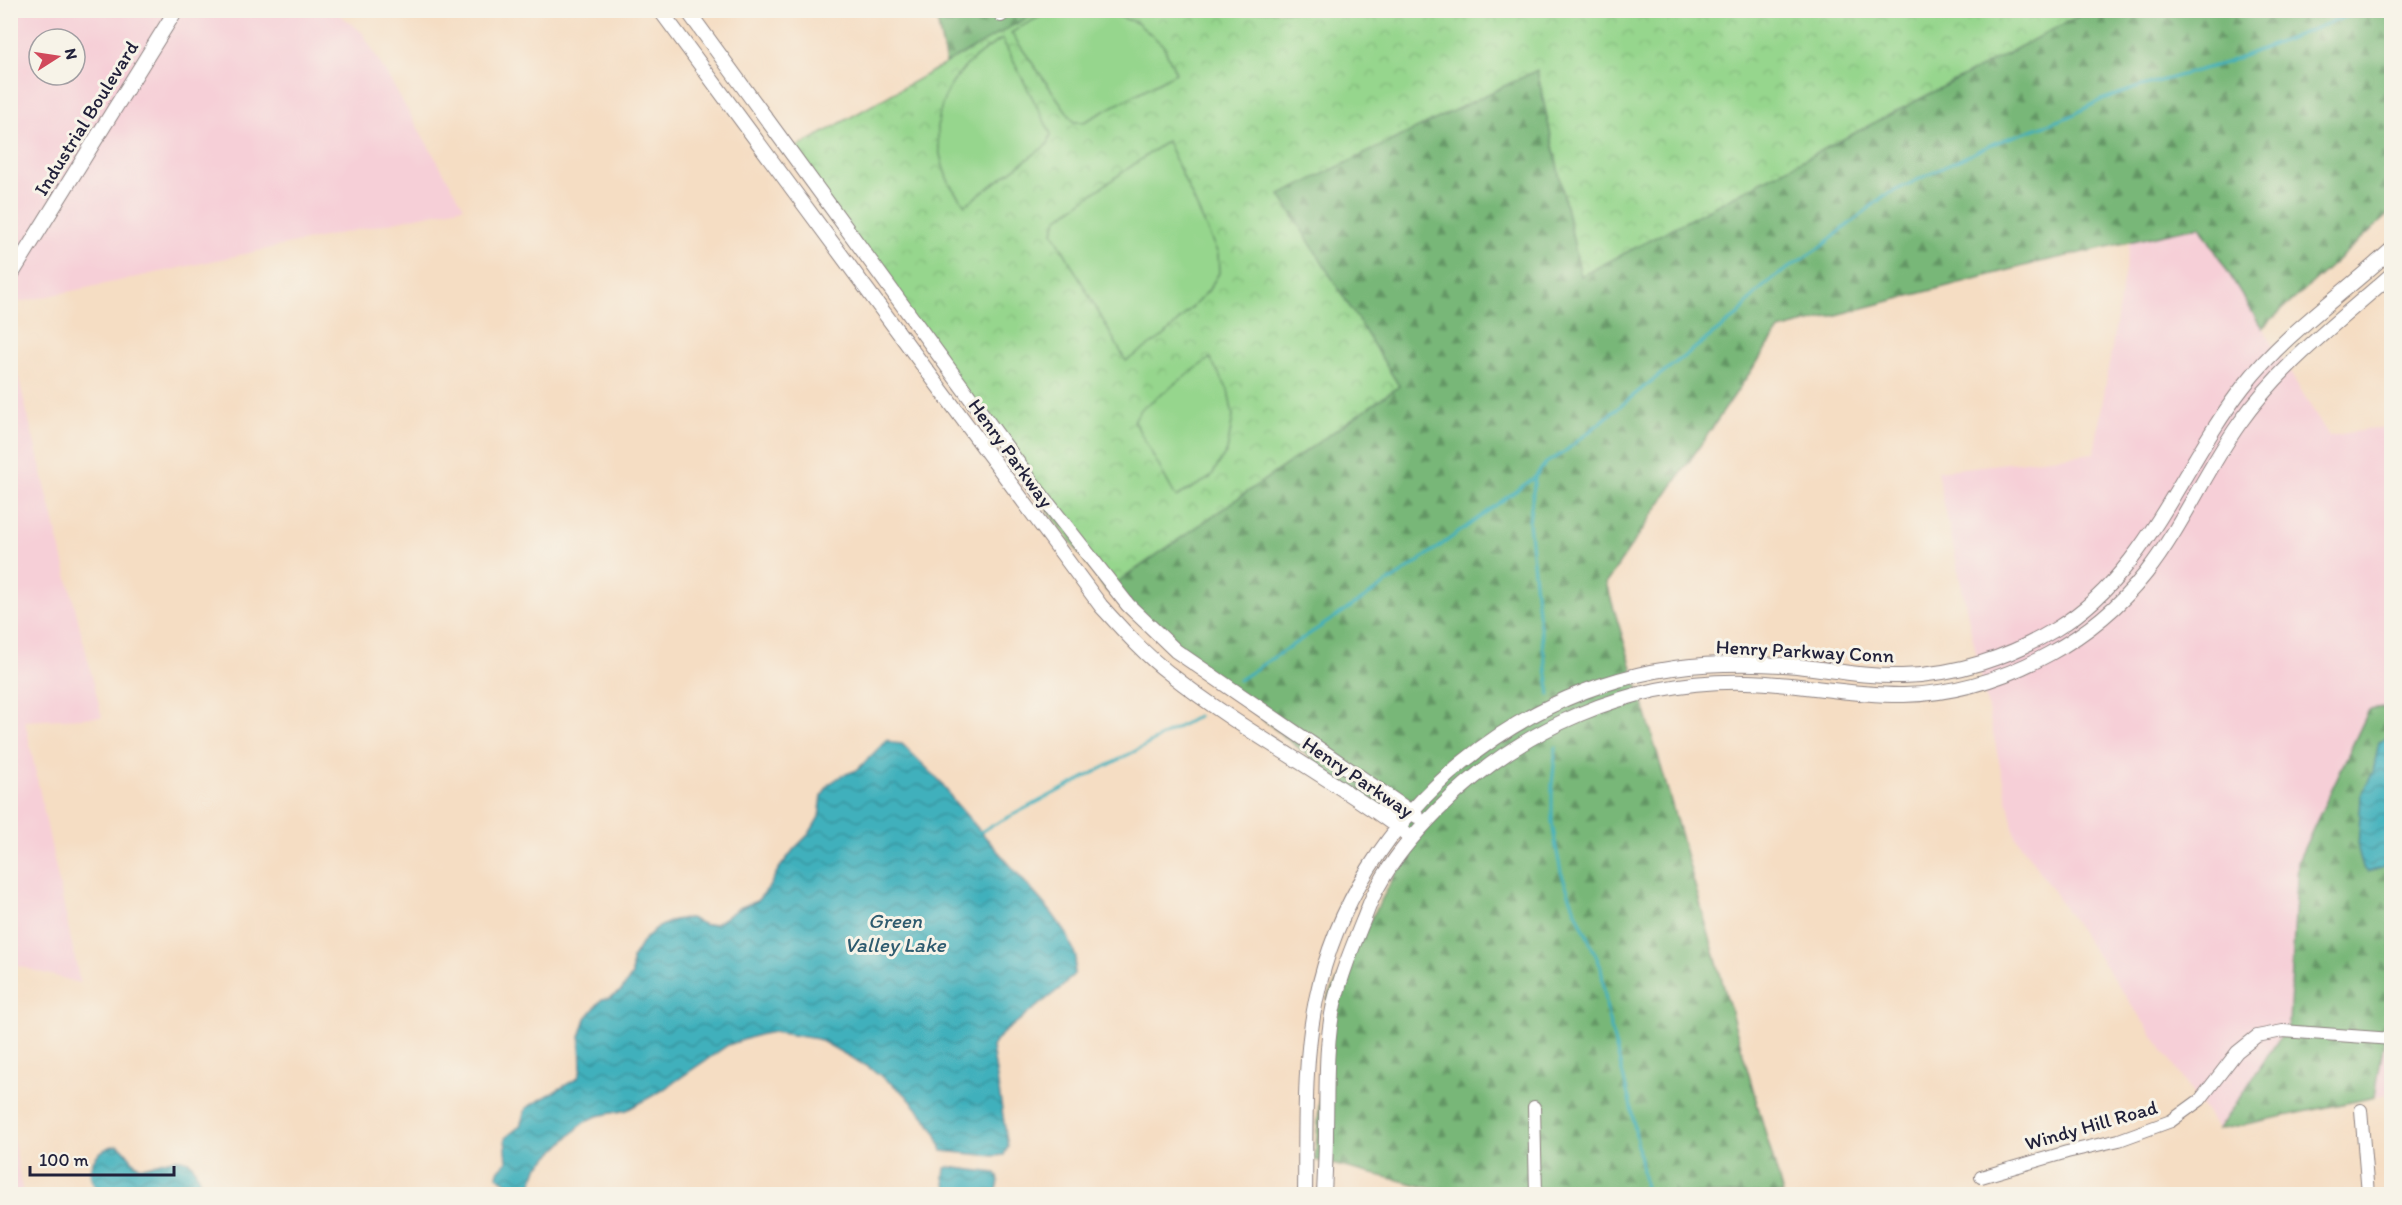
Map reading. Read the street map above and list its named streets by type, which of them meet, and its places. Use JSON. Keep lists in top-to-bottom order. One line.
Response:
{"streets":{"street":["Industrial Boulevard","Henry Parkway","Henry Parkway Conn","Windy Hill Road"]},"crossings":[["Henry Parkway","Henry Parkway Conn"]],"water":["Green Valley Lake"],"scale_bar":"100 m","north":"right"}
